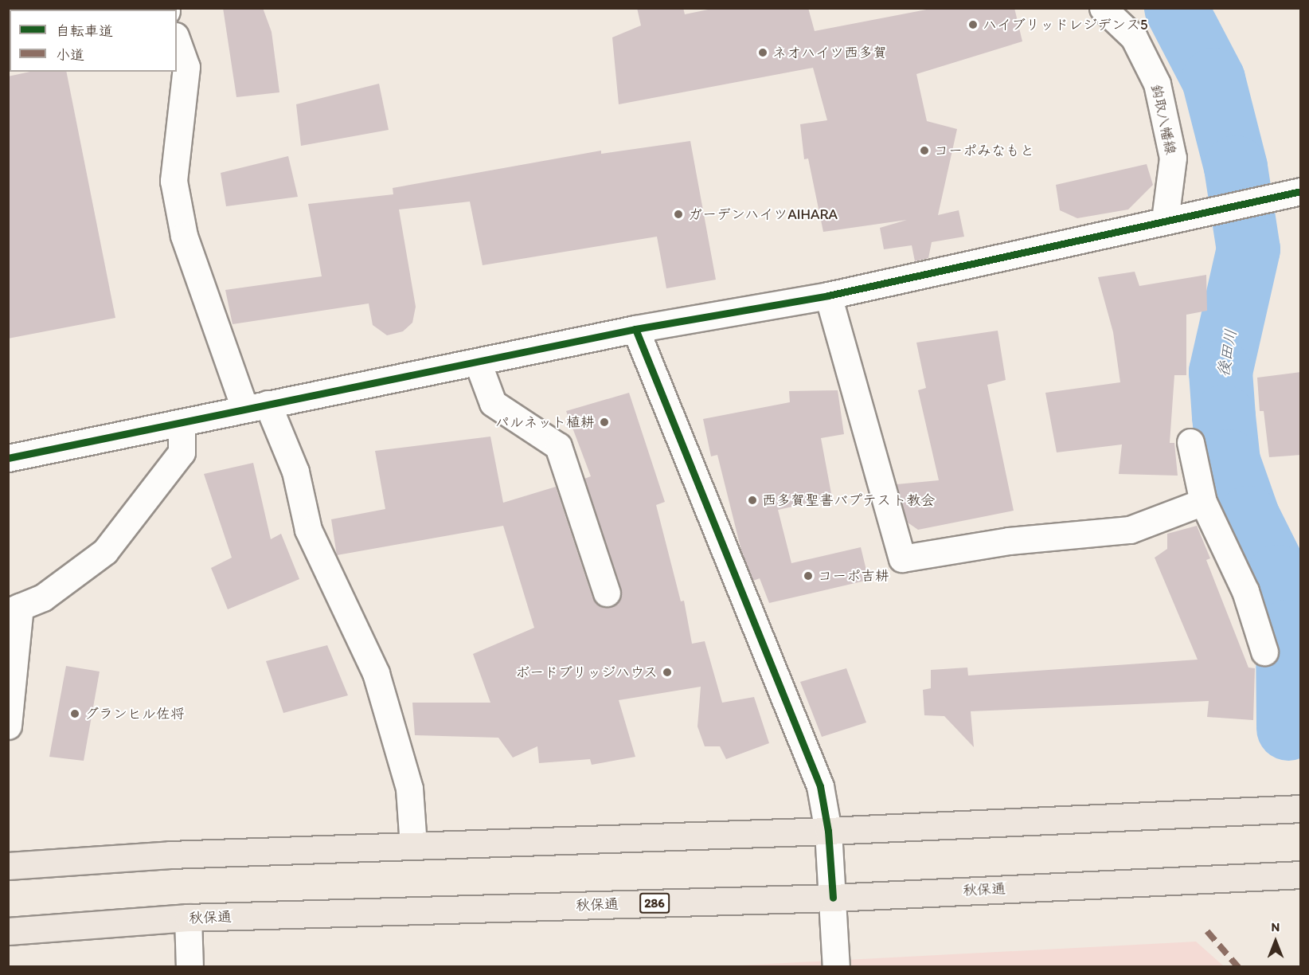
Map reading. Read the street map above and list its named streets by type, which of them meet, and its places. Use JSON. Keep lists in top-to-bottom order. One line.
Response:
{"streets":{"highway":["秋保通","286"],"street":["鈎取八幡線"]},"water":["後田川"],"places":["ハイブリッドレジデンス5","ネオハイツ西多賀","コーポみなもと","ガーデンハイツAIHARA","パルネット植耕","西多賀聖書バプテスト教会","コーポ吉耕","ボードブリッジハウス","グランヒル佐将"],"legend":["自転車道","小道"],"north":"top"}
